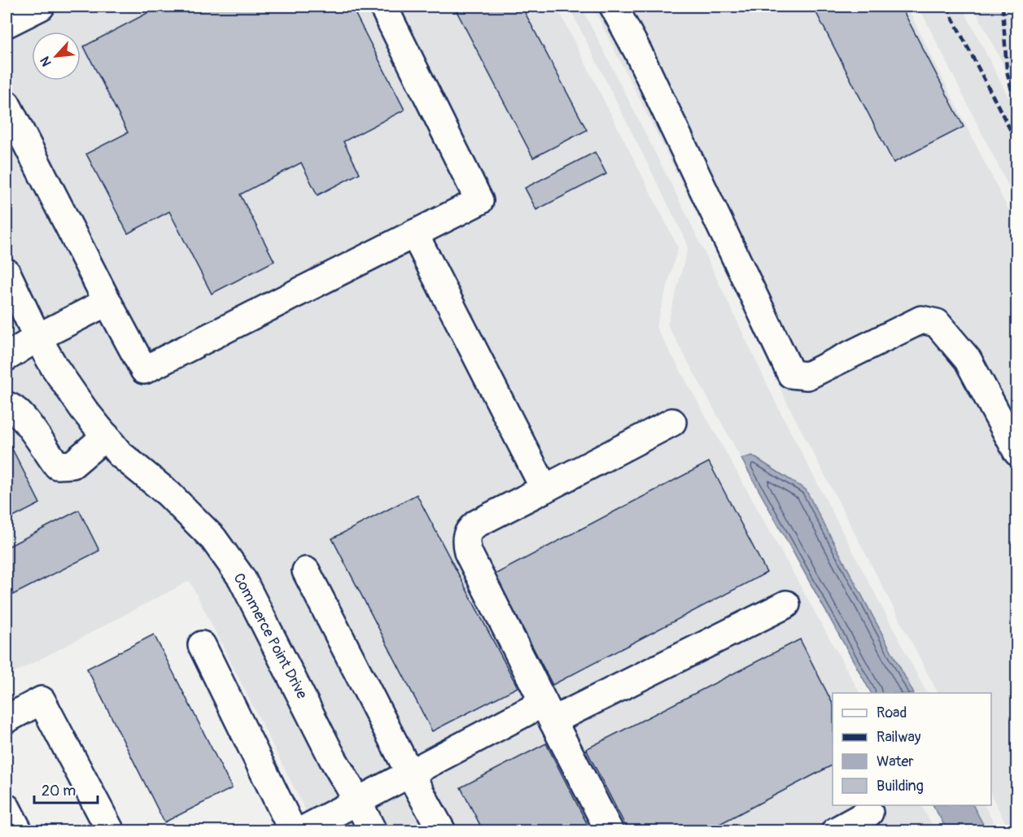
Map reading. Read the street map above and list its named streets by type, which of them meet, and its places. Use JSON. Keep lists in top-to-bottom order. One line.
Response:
{"streets":{"street":["Commerce Point Drive"]},"legend":["Road","Railway","Water","Building"],"scale_bar":"20 m","north":"bottom left"}
